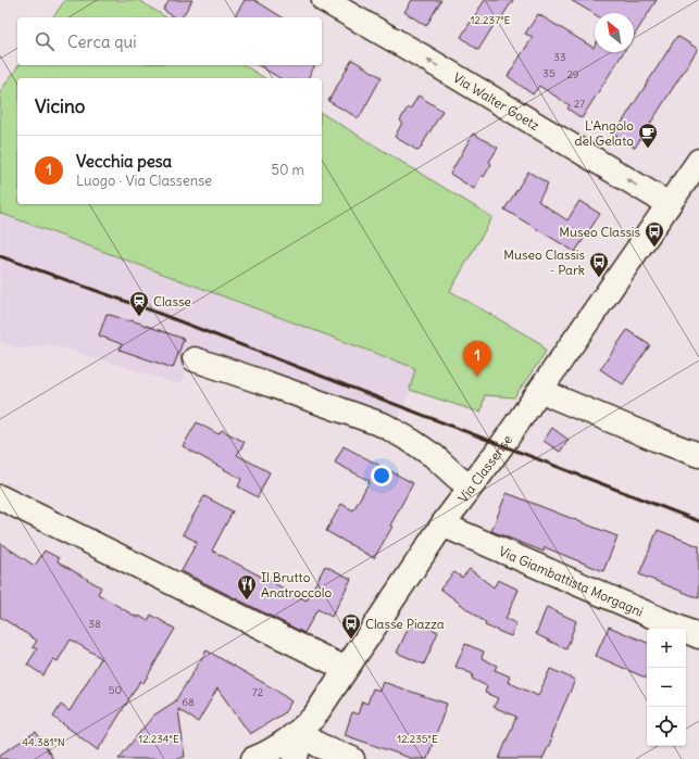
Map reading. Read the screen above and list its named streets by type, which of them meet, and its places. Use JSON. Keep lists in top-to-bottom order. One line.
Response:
{"streets":{"street":["Via Walter Goetz","Via Classense","Via Giambattista Morgagni"]},"crossings":[["Via Walter Goetz","Via Classense"],["Via Classense","Via Giambattista Morgagni"]],"one_way":["Via Walter Goetz"],"places":{"cafe":["L'Angolo del Gelato"],"bus stop":["Museo Classis","Museo Classis - Park","Classe Piazza"],"station":["Classe"],"restaurant":["Il Brutto Anatroccolo"]},"house_numbers":["33","35","29","27","38","50","72","68"],"north":"top left","page":{"search":"Cerca qui","heading":"Vicino","list":[{"mark":"1","name":"Vecchia pesa","note":"Luogo · Via Classense","value":"50 m"}],"pins":"1","map_buttons":["+","−"]},"coordinates":["12.237°E","12.234°E","12.235°E","44.381°N"]}
